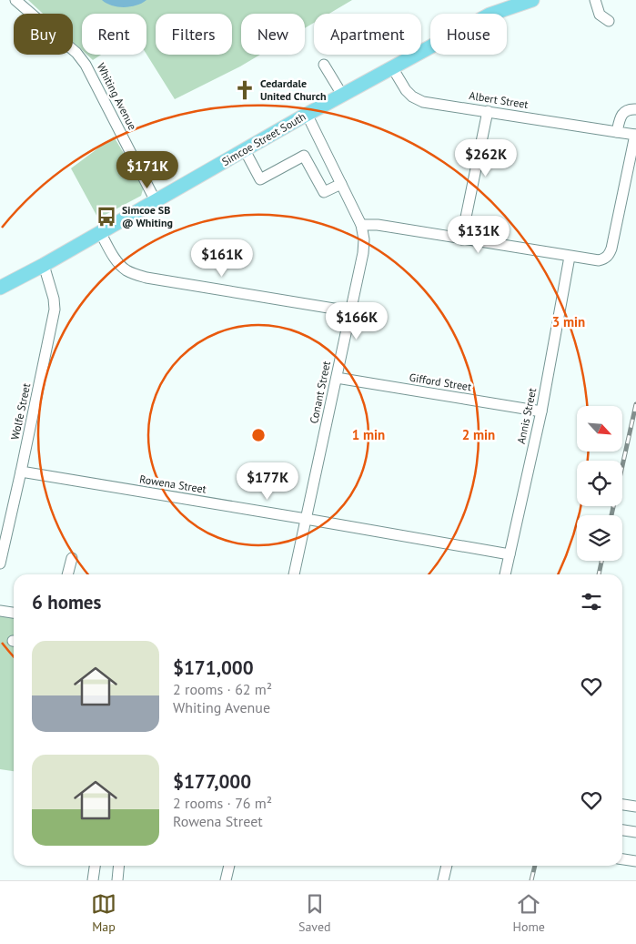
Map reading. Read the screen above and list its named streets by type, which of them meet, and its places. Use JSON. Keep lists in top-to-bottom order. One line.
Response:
{"streets":{"main road":["Simcoe Street South"],"street":["Whiting Avenue","Albert Street","Gifford Street","Conant Street","Wolfe Street","Annis Street","Rowena Street"]},"crossings":[["Whiting Avenue","Simcoe Street South"],["Albert Street","Simcoe Street South"],["Simcoe Street South","Conant Street"],["Simcoe Street South","Wolfe Street"],["Gifford Street","Conant Street"],["Gifford Street","Annis Street"],["Conant Street","Rowena Street"],["Wolfe Street","Rowena Street"],["Annis Street","Rowena Street"]],"places":{"church":["Cedardale United Church"],"bus stop":["Simcoe SB @ Whiting"]},"north":"bottom right","page":{"chip":["Buy","Rent","Filters","New","Apartment","House"],"price":["$262K","$171K","$131K","$161K","$166K","$177K"],"heading":"6 homes","list":[{"name":"$171,000","note":"2 rooms · 62 m² · Whiting Avenue"},{"name":"$177,000","note":"2 rooms · 76 m² · Rowena Street"}],"tabs":["Map","Saved","Home"]},"rings":["3 min","1 min","2 min"]}
